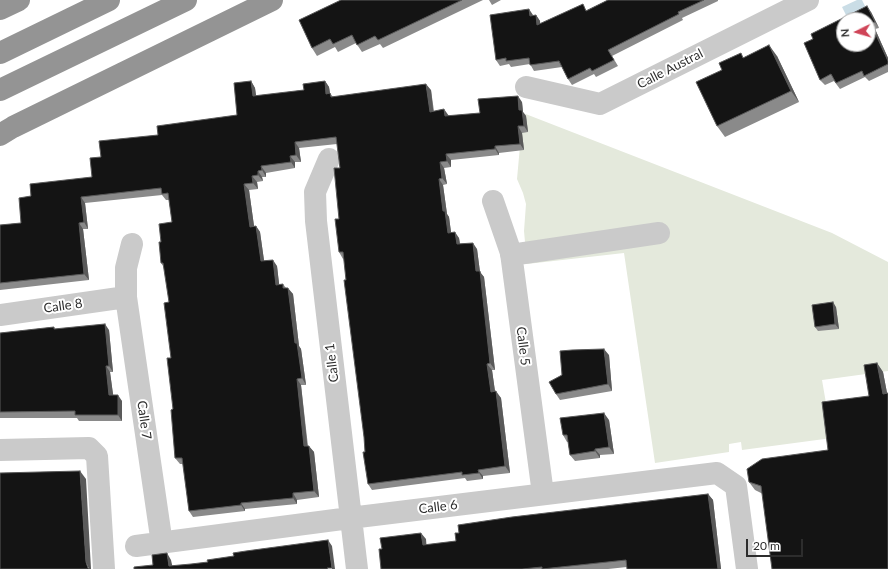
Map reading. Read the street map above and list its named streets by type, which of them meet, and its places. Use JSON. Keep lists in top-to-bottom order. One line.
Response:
{"streets":{"street":["Calle Austral","Calle 8","Calle 5","Calle 1","Calle 7","Calle 6"]},"crossings":[["Calle 8","Calle 7"],["Calle 5","Calle 6"],["Calle 1","Calle 6"],["Calle 7","Calle 6"]],"scale_bar":"20 m","north":"left"}
